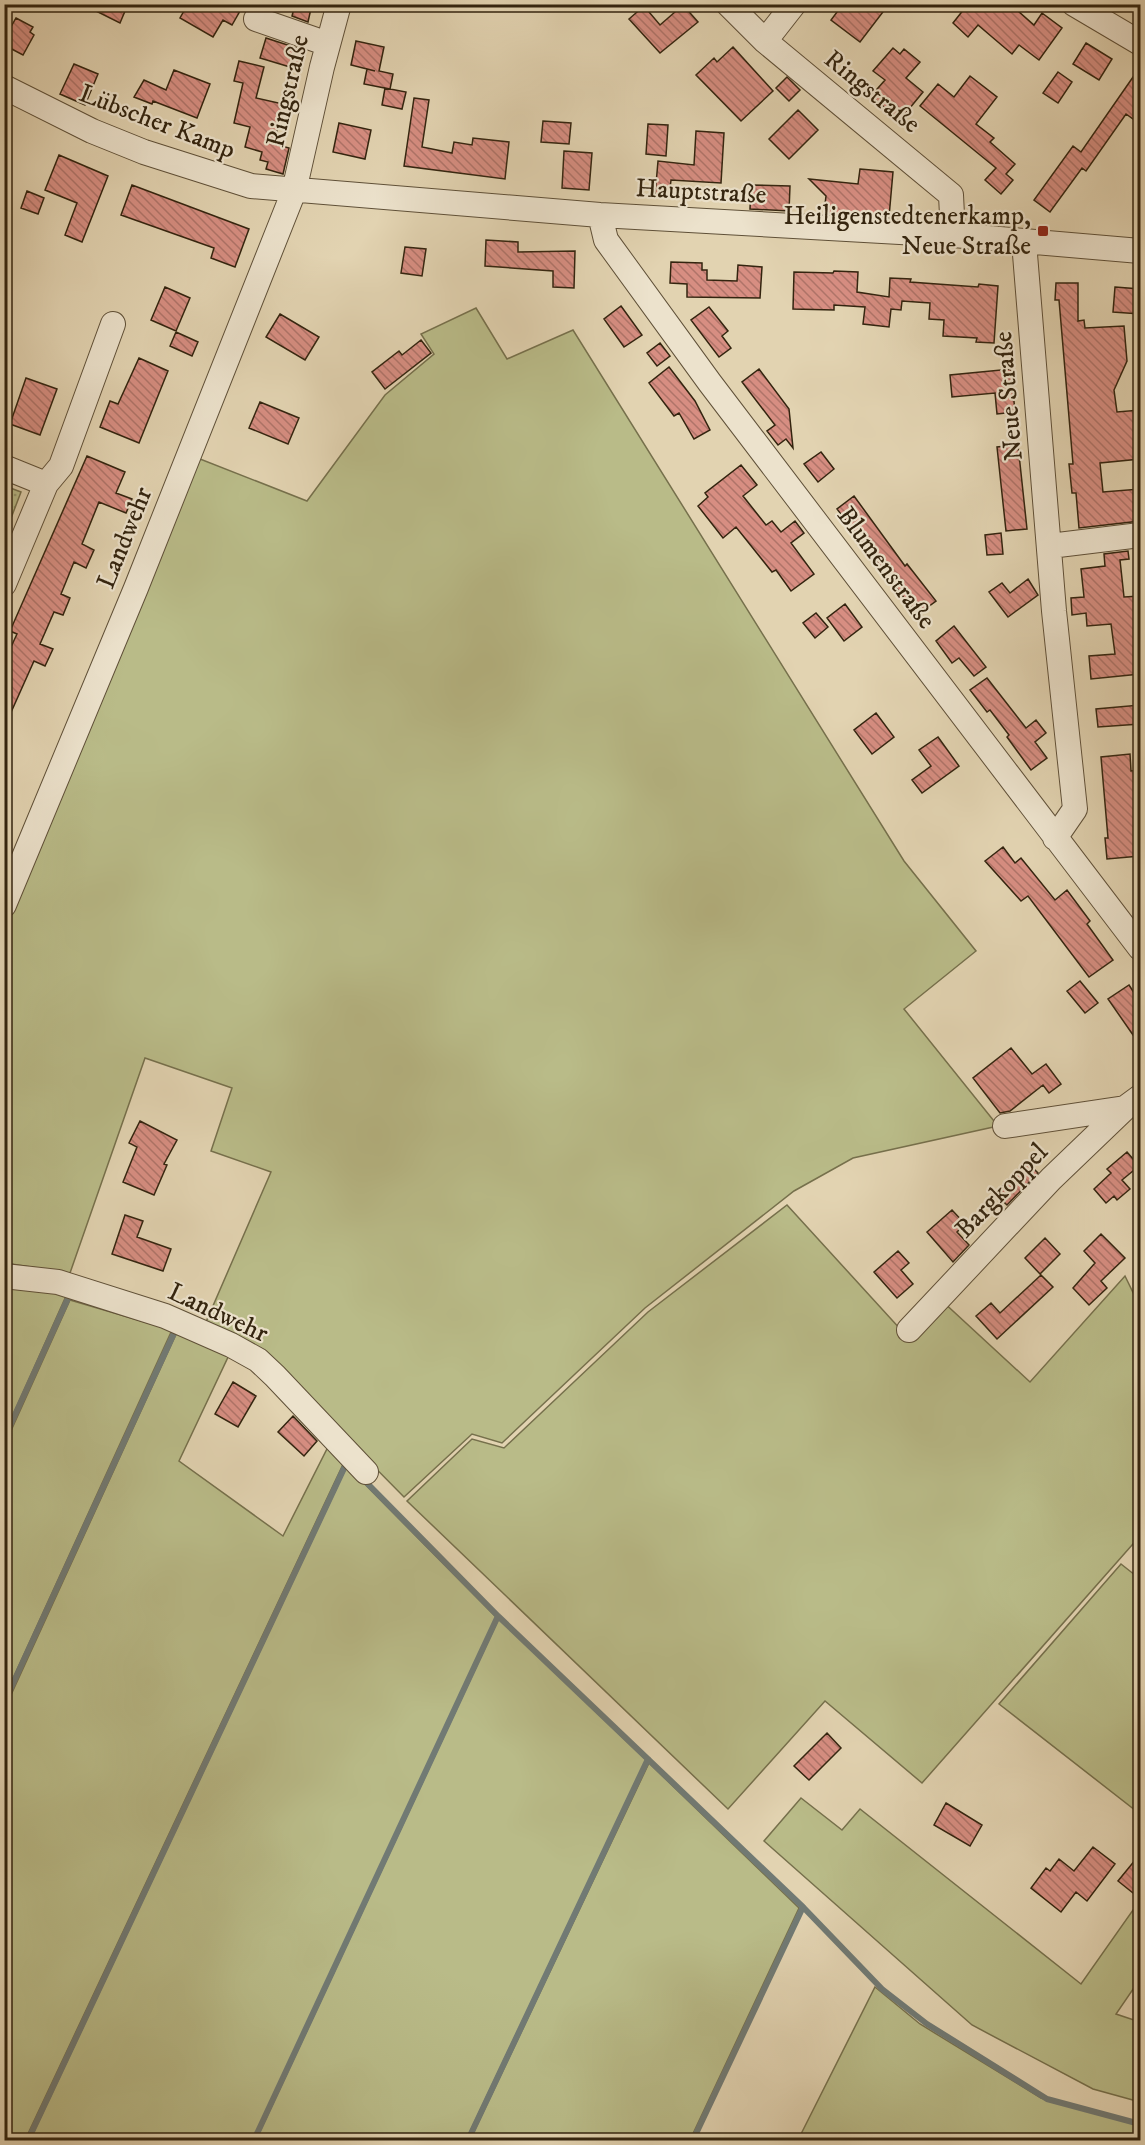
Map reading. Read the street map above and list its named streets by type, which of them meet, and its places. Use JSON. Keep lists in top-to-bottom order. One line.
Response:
{"streets":{"street":["Ringstraße","Lübscher Kamp","Hauptstraße","Neue Straße","Landwehr","Blumenstraße","Bargkoppel"]},"crossings":[["Ringstraße","Lübscher Kamp"],["Ringstraße","Hauptstraße"],["Ringstraße","Landwehr"],["Lübscher Kamp","Hauptstraße"],["Lübscher Kamp","Landwehr"],["Hauptstraße","Neue Straße"],["Hauptstraße","Landwehr"],["Hauptstraße","Blumenstraße"],["Neue Straße","Blumenstraße"]],"places":{"transit":["Heiligenstedtenerkamp, Neue Straße"]}}
